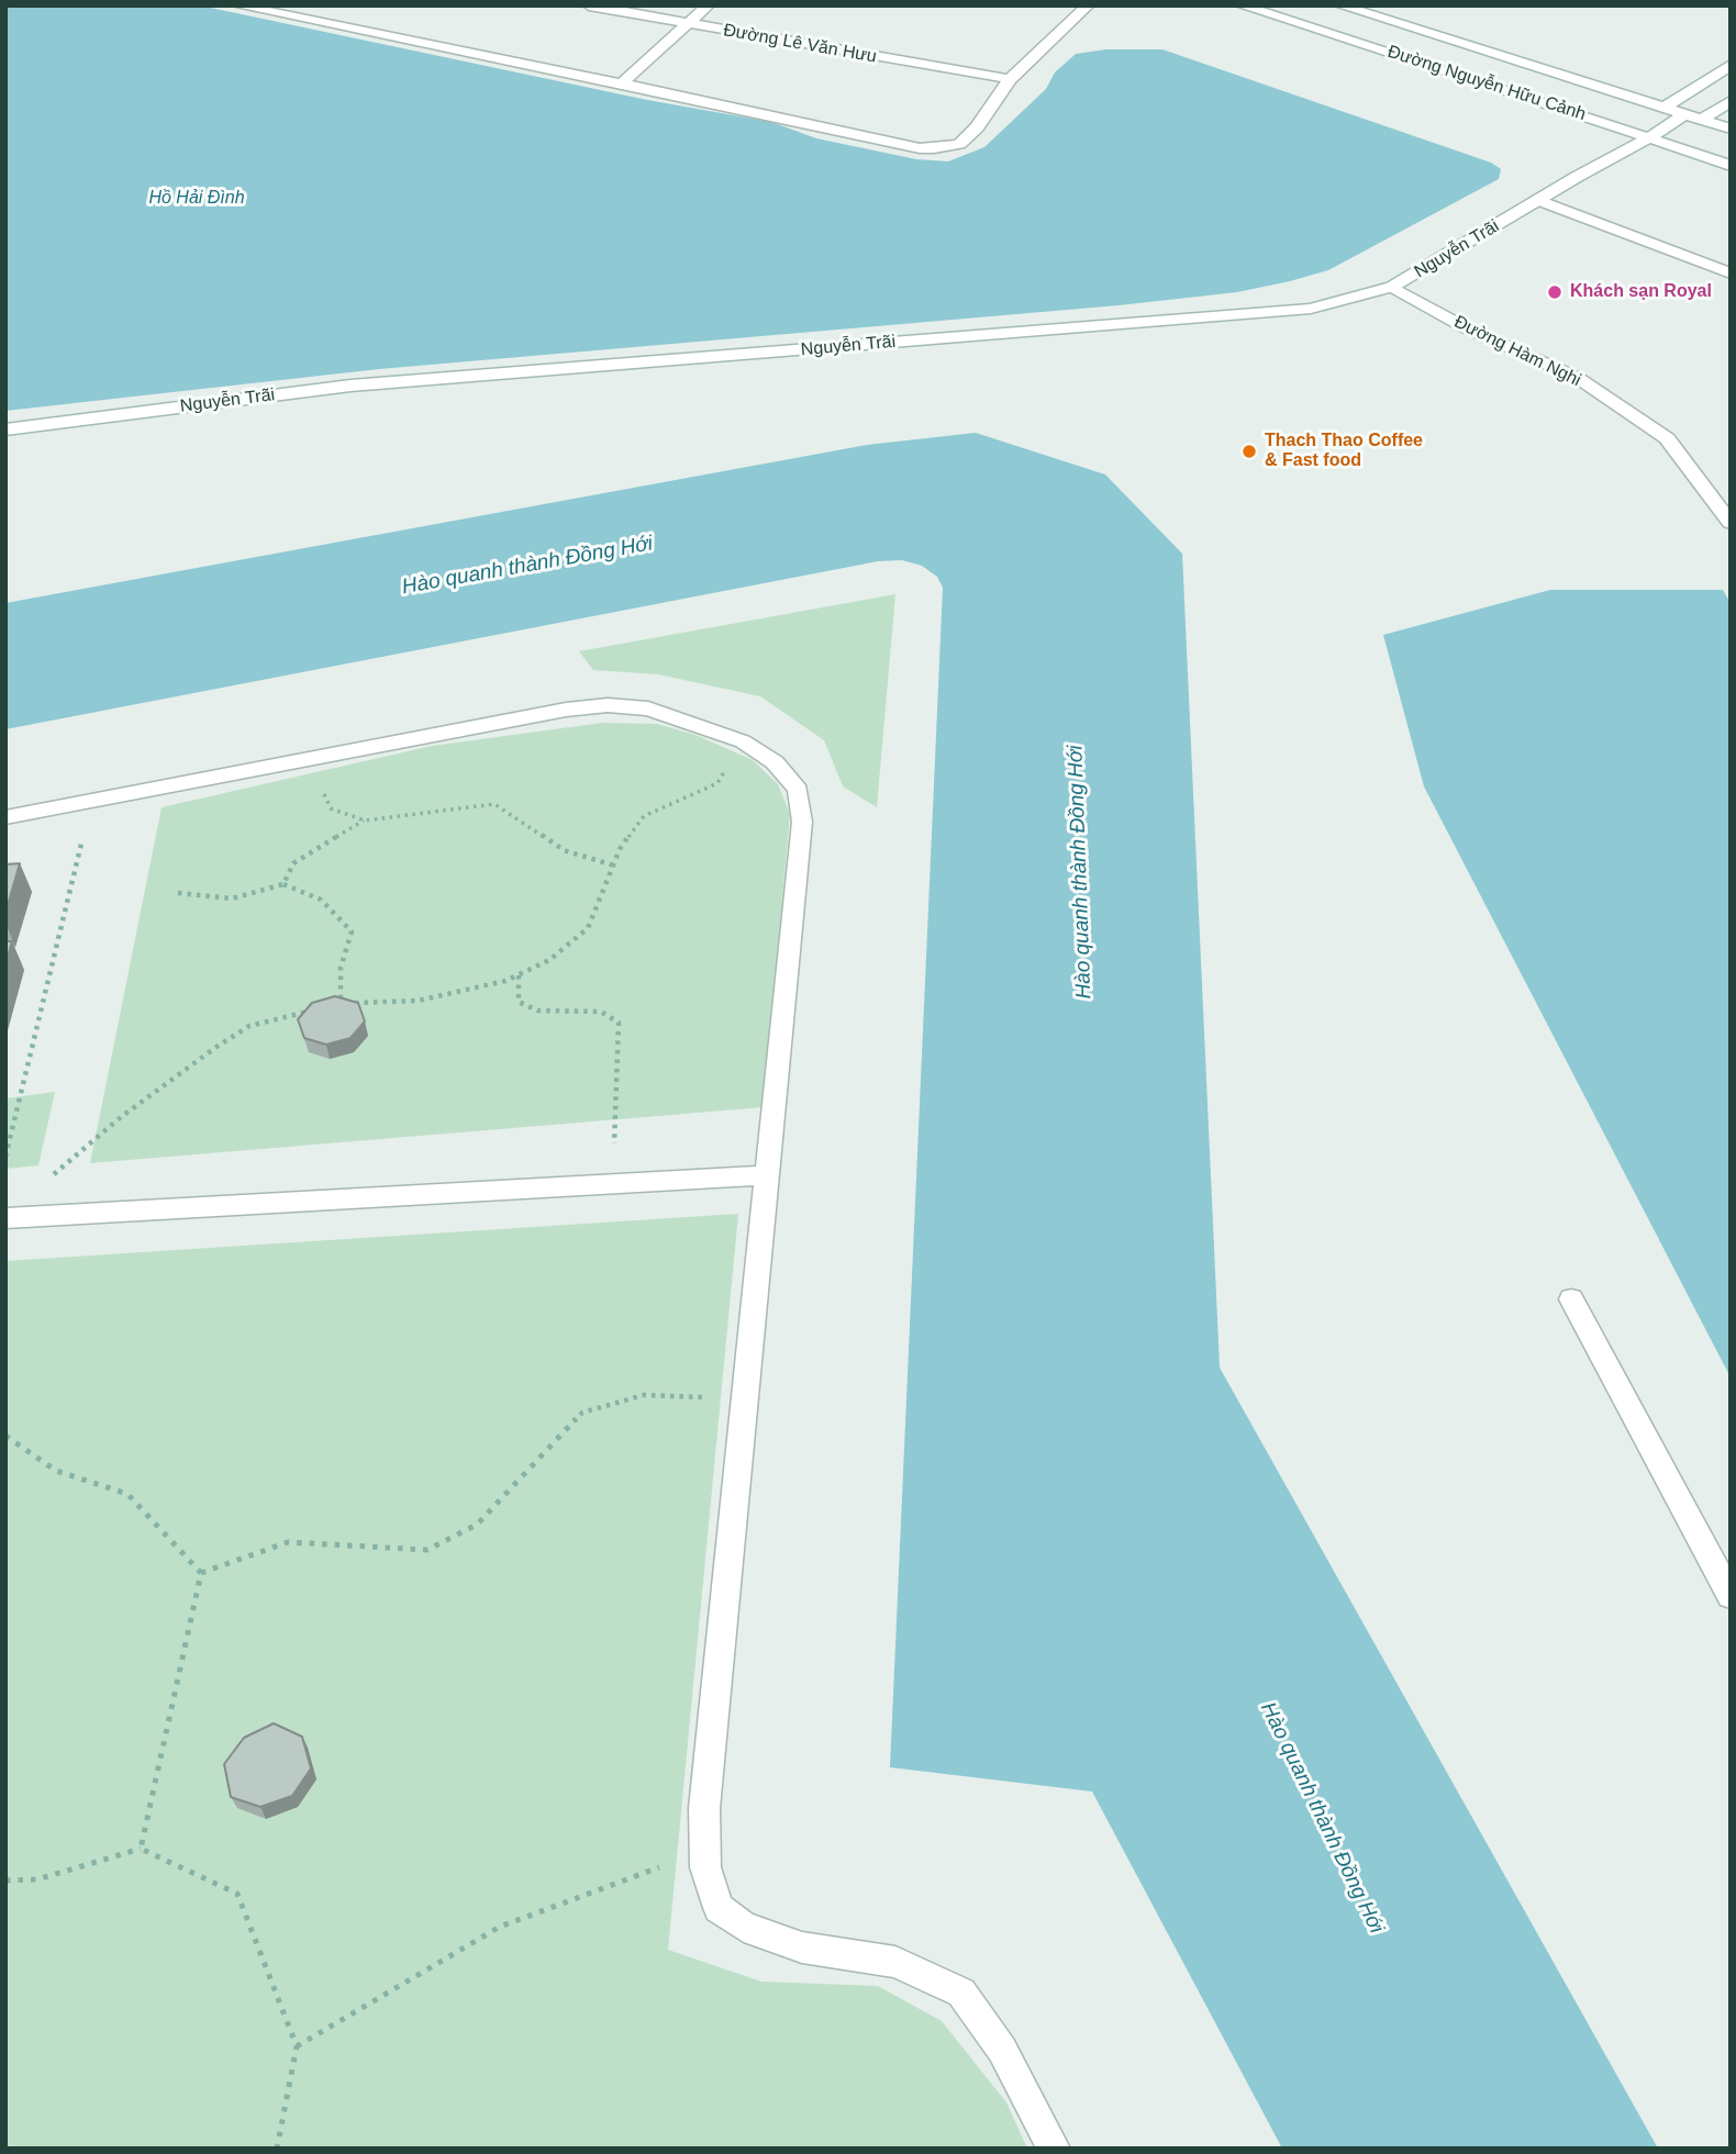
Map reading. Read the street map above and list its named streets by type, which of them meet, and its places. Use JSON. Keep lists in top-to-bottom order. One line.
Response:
{"streets":{"street":["Đường Lê Văn Hưu","Đường Nguyễn Hữu Cảnh","Nguyễn Trãi","Đường Hàm Nghi"]},"crossings":[["Đường Nguyễn Hữu Cảnh","Nguyễn Trãi"],["Nguyễn Trãi","Đường Hàm Nghi"]],"water":["Hồ Hải Đình","Hào quanh thành Đồng Hới"],"places":["Khách sạn Royal","Thach Thao Coffee & Fast food"]}
